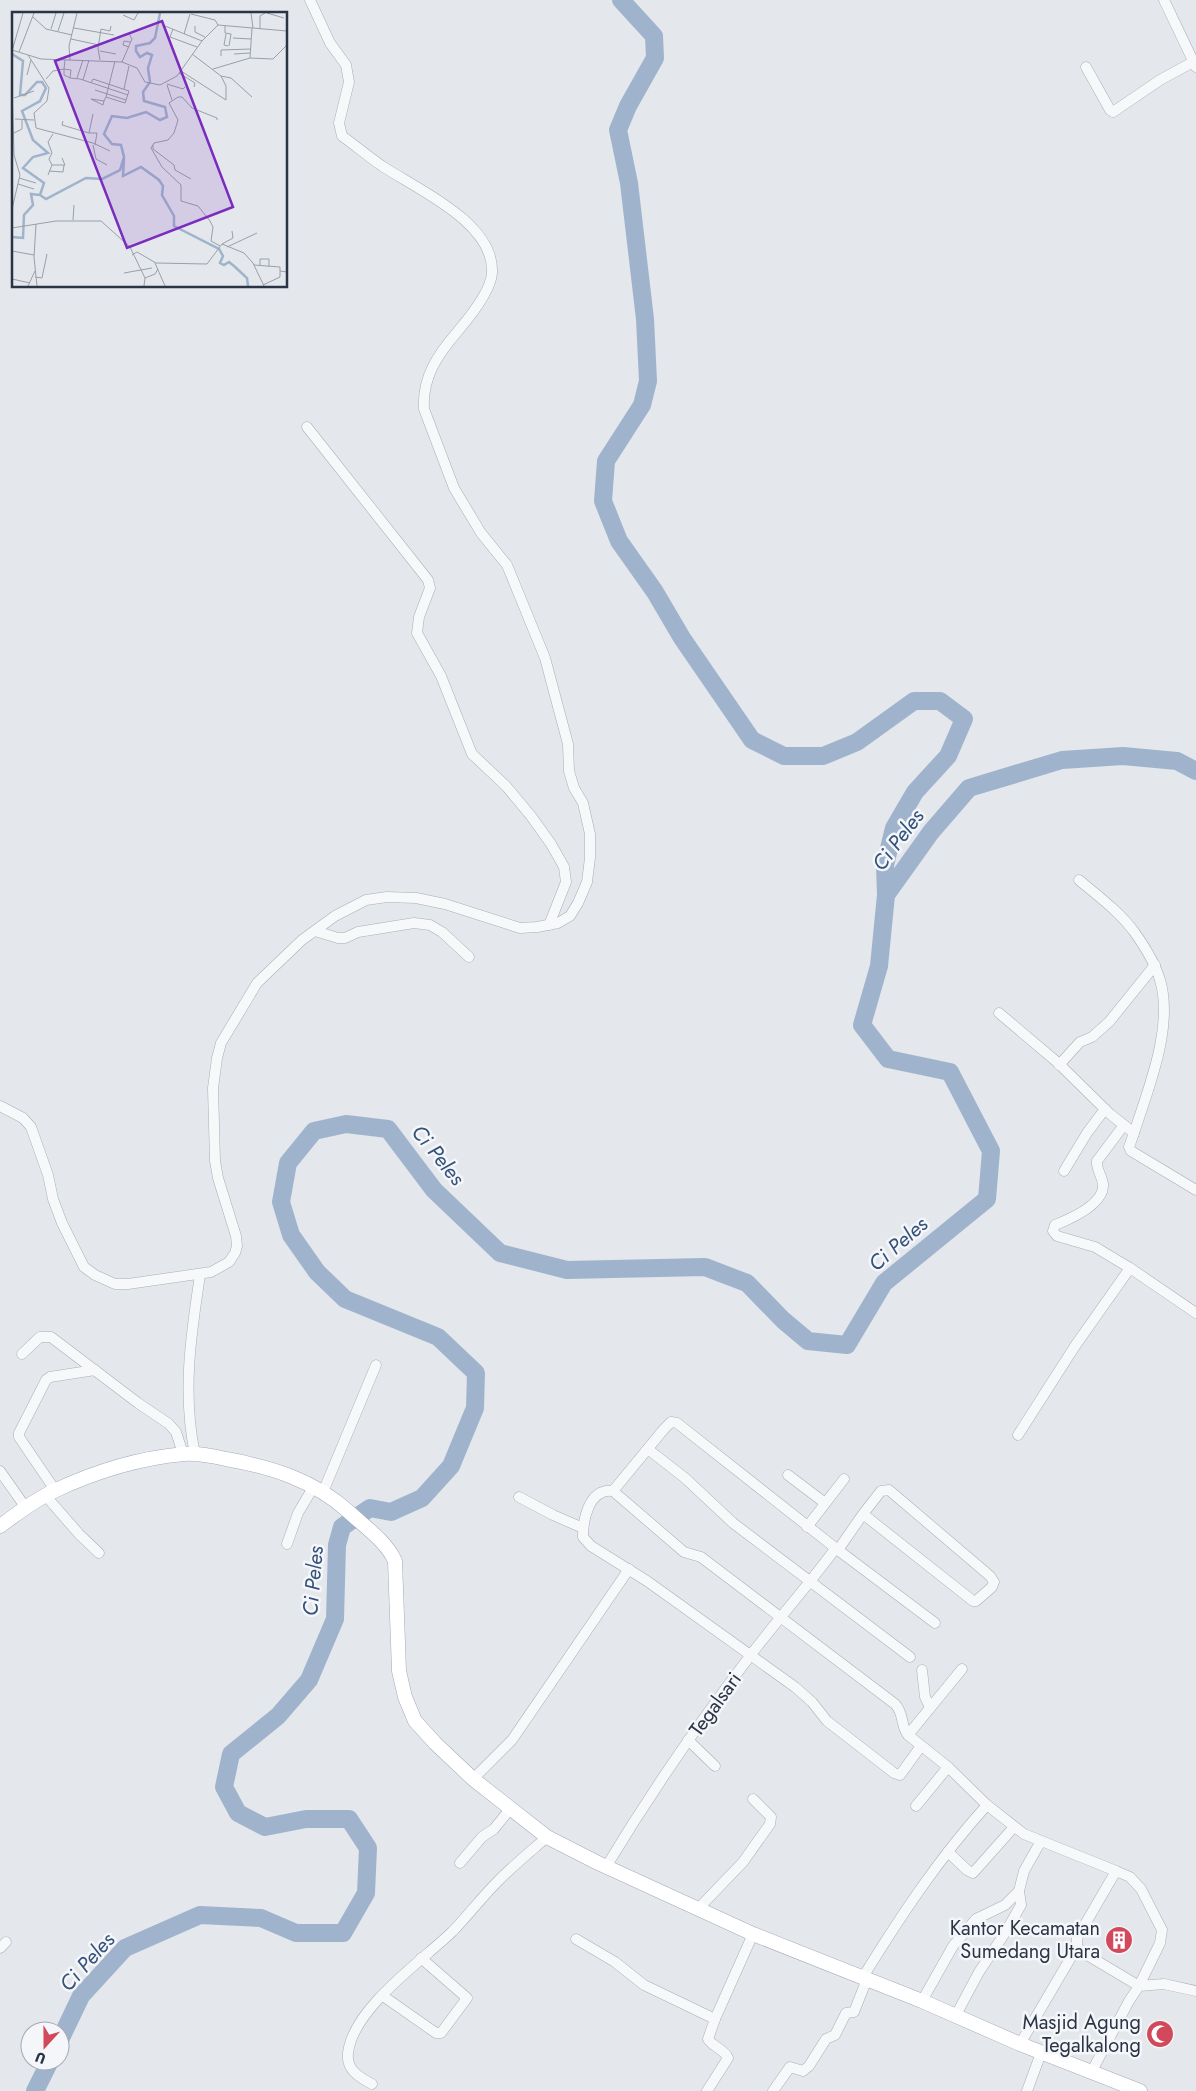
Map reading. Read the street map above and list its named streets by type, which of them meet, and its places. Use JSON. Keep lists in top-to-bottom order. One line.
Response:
{"streets":{"street":["Tegalsari"]},"water":["Ci Peles"],"places":{"building":["Kantor Kecamatan Sumedang Utara"],"mosque":["Masjid Agung Tegalkalong"]},"north":"bottom"}
